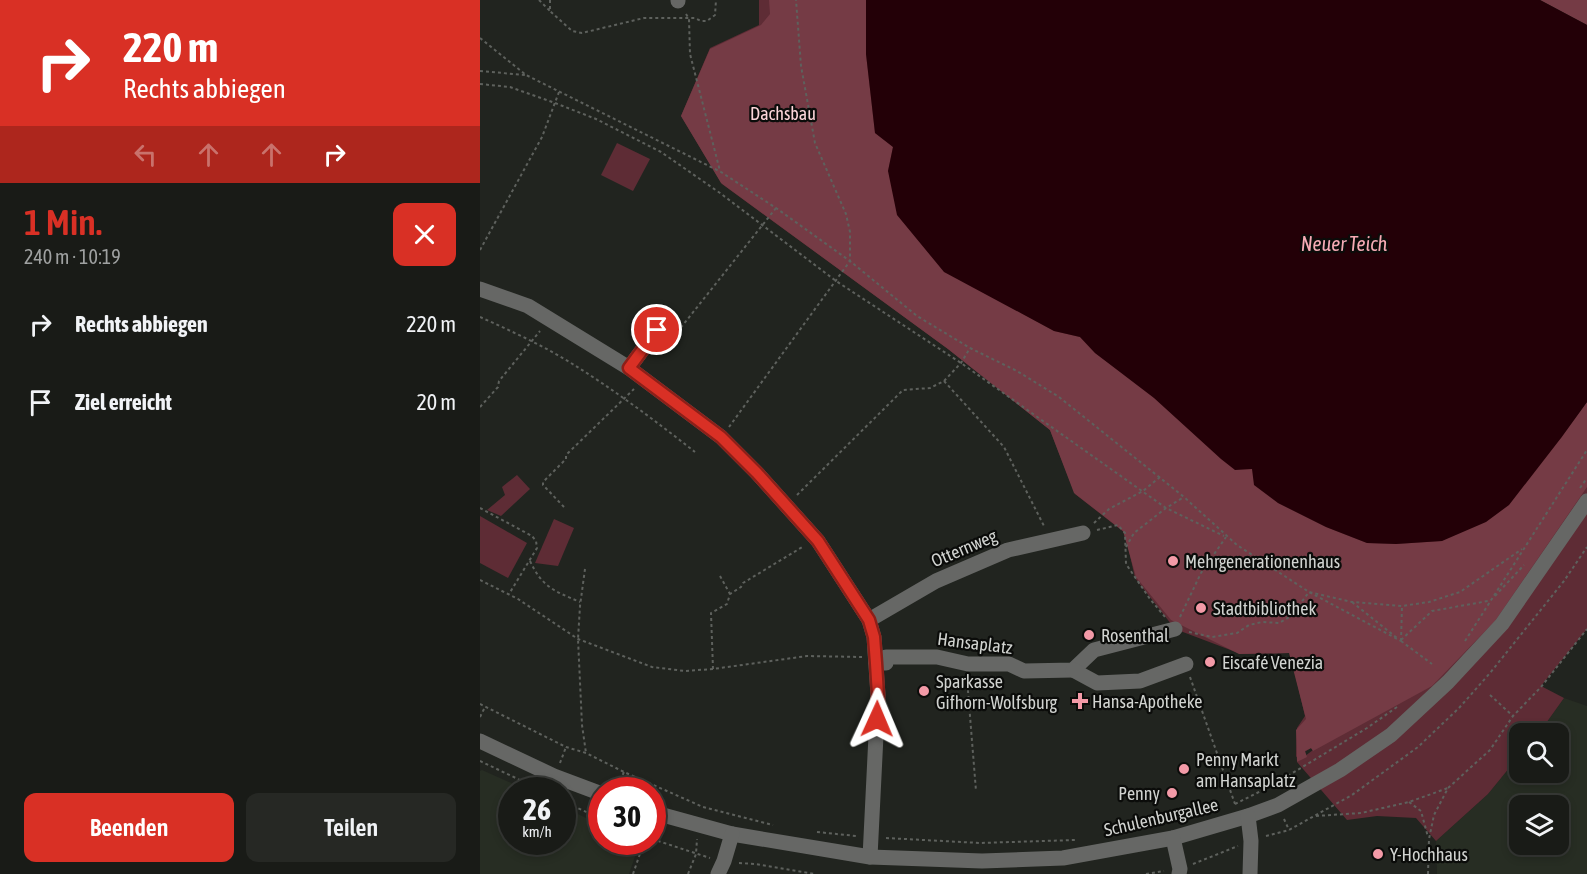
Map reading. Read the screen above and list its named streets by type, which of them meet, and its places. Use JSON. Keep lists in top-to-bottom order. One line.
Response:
{"streets":{"street":["Otternweg","Hansaplatz","Schulenburgallee"]},"water":["Neuer Teich"],"parks":["Dachsbau"],"places":{"other":["Mehrgenerationenhaus","Stadtbibliothek","Rosenthal","Eiscafé Venezia","Sparkasse Gifhorn-Wolfsburg","Penny Markt am Hansaplatz","Penny","Y-Hochhaus"],"health":["Hansa-Apotheke"]},"page":{"turn":["220 m","Rechts abbiegen"],"heading":["1 Min.","240 m · 10:19"],"list":[{"name":"Rechts abbiegen","value":"220 m"},{"name":"Ziel erreicht","value":"20 m"}],"speed":"26 km/h","limit":"30","buttons":["Beenden","Teilen"]}}
